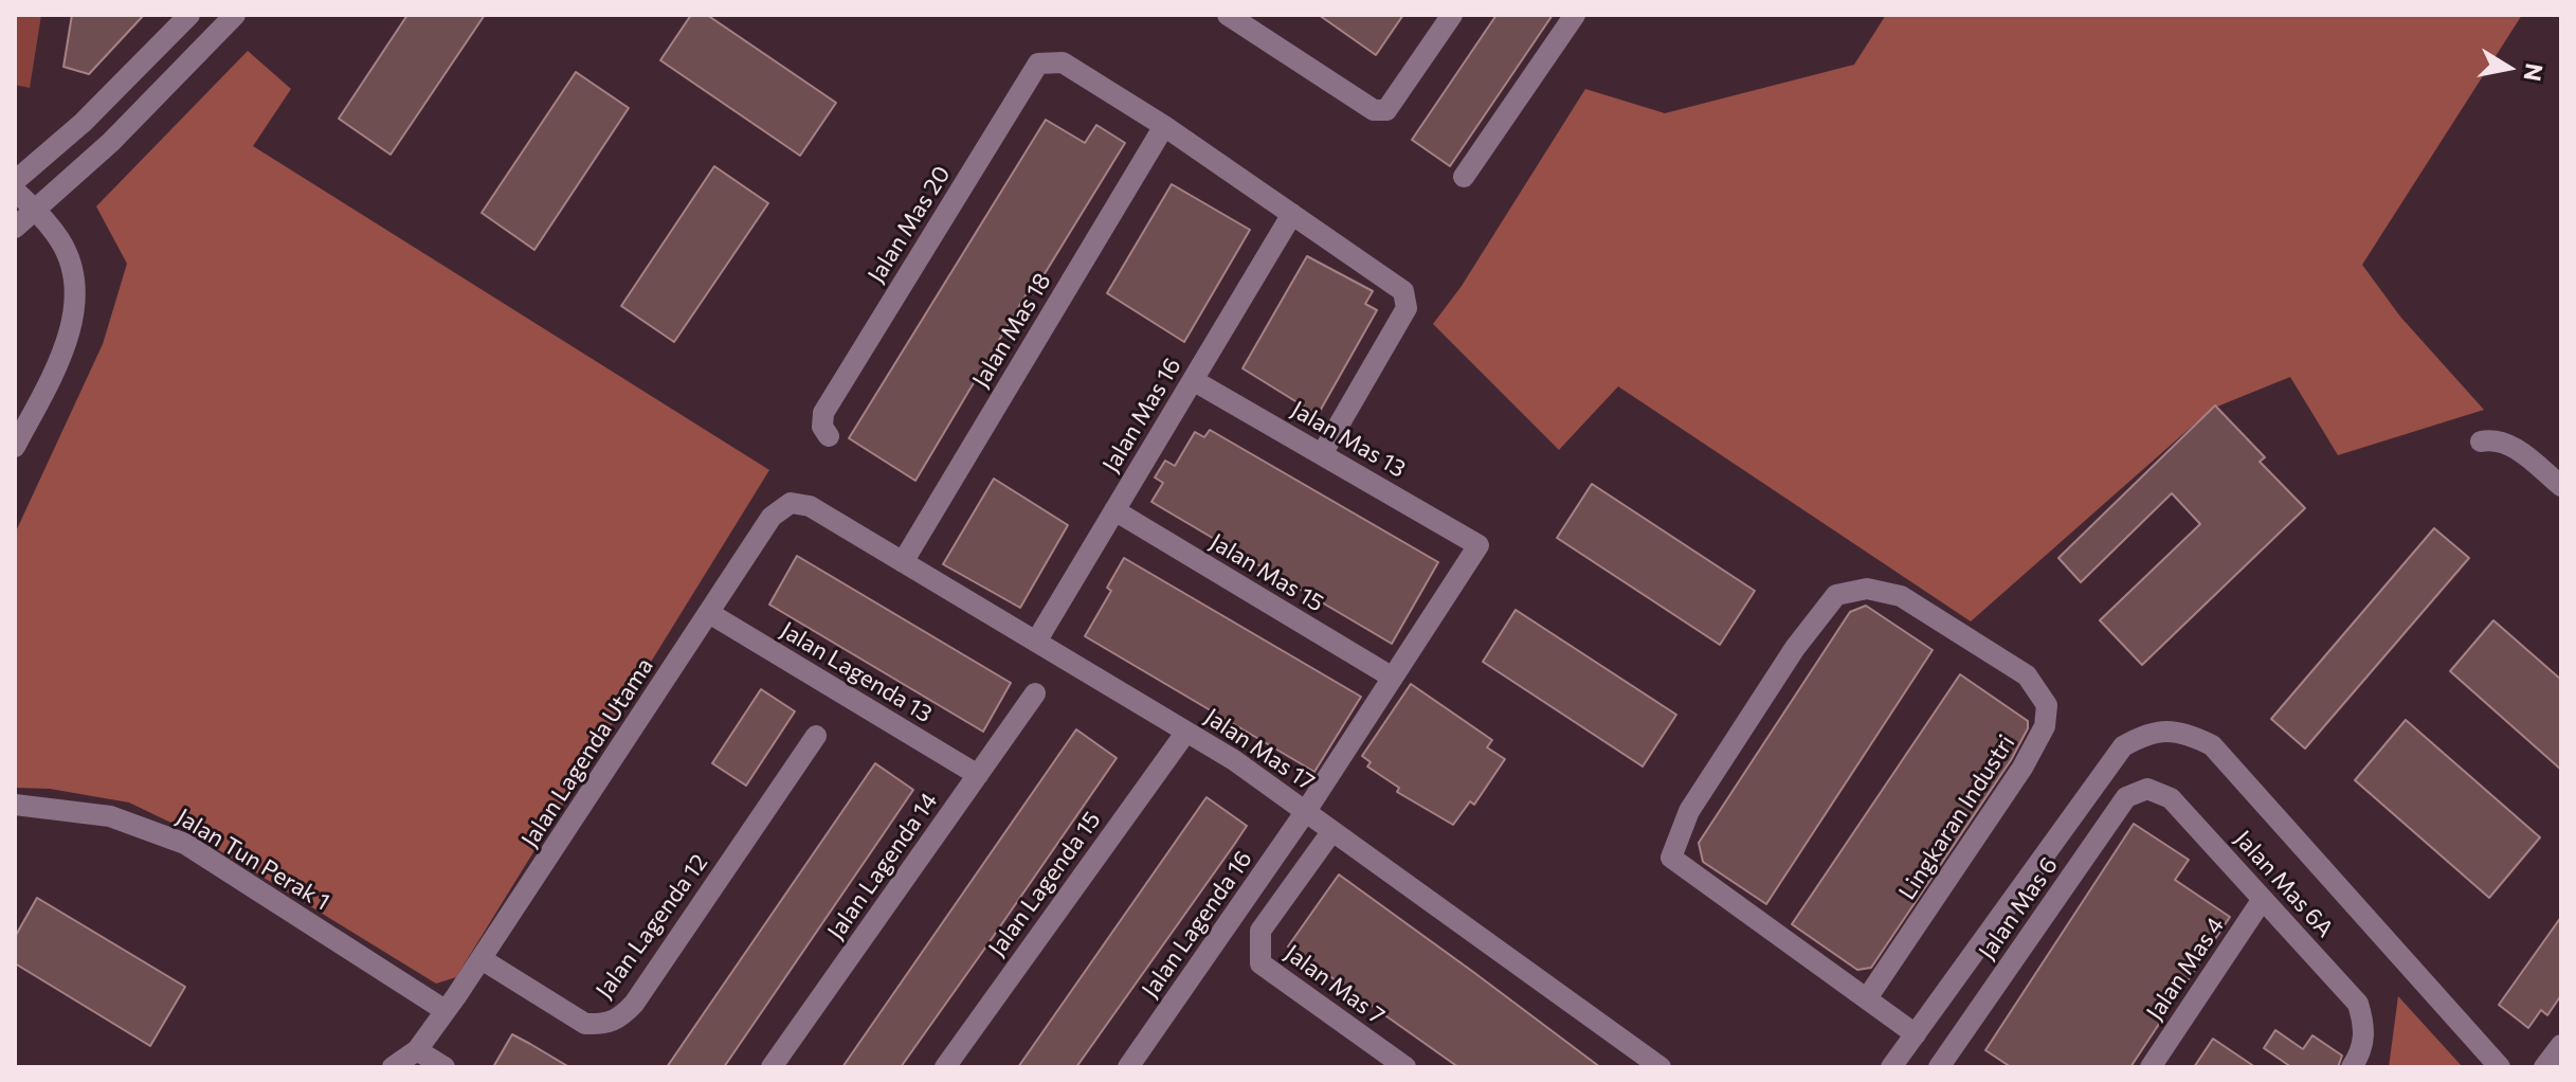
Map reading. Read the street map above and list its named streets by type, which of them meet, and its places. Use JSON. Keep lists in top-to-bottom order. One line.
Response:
{"streets":{"street":["Jalan Mas 20","Jalan Mas 18","Jalan Mas 16","Jalan Mas 13","Jalan Mas 15","Jalan Lagenda 13","Jalan Mas 17","Jalan Lagenda Utama","Lingkaran Industri","Jalan Tun Perak 1","Jalan Lagenda 14","Jalan Lagenda 15","Jalan Mas 6A","Jalan Mas 6","Jalan Lagenda 16","Jalan Lagenda 12","Jalan Mas 4","Jalan Mas 7"]},"crossings":[["Jalan Mas 20","Jalan Mas 18"],["Jalan Mas 18","Jalan Mas 17"],["Jalan Mas 16","Jalan Mas 13"],["Jalan Mas 16","Jalan Mas 15"],["Jalan Mas 16","Jalan Mas 17"],["Jalan Mas 13","Jalan Lagenda 16"],["Jalan Mas 15","Jalan Lagenda 16"],["Jalan Lagenda 13","Jalan Lagenda Utama"],["Jalan Lagenda 13","Jalan Lagenda 14"],["Jalan Mas 17","Jalan Lagenda Utama"],["Jalan Mas 17","Jalan Lagenda 15"],["Jalan Mas 17","Jalan Lagenda 16"],["Jalan Mas 17","Jalan Mas 7"],["Jalan Lagenda Utama","Jalan Tun Perak 1"],["Jalan Lagenda Utama","Jalan Lagenda 12"],["Jalan Mas 6A","Jalan Mas 6"],["Jalan Mas 6A","Jalan Mas 4"]],"north":"right"}
